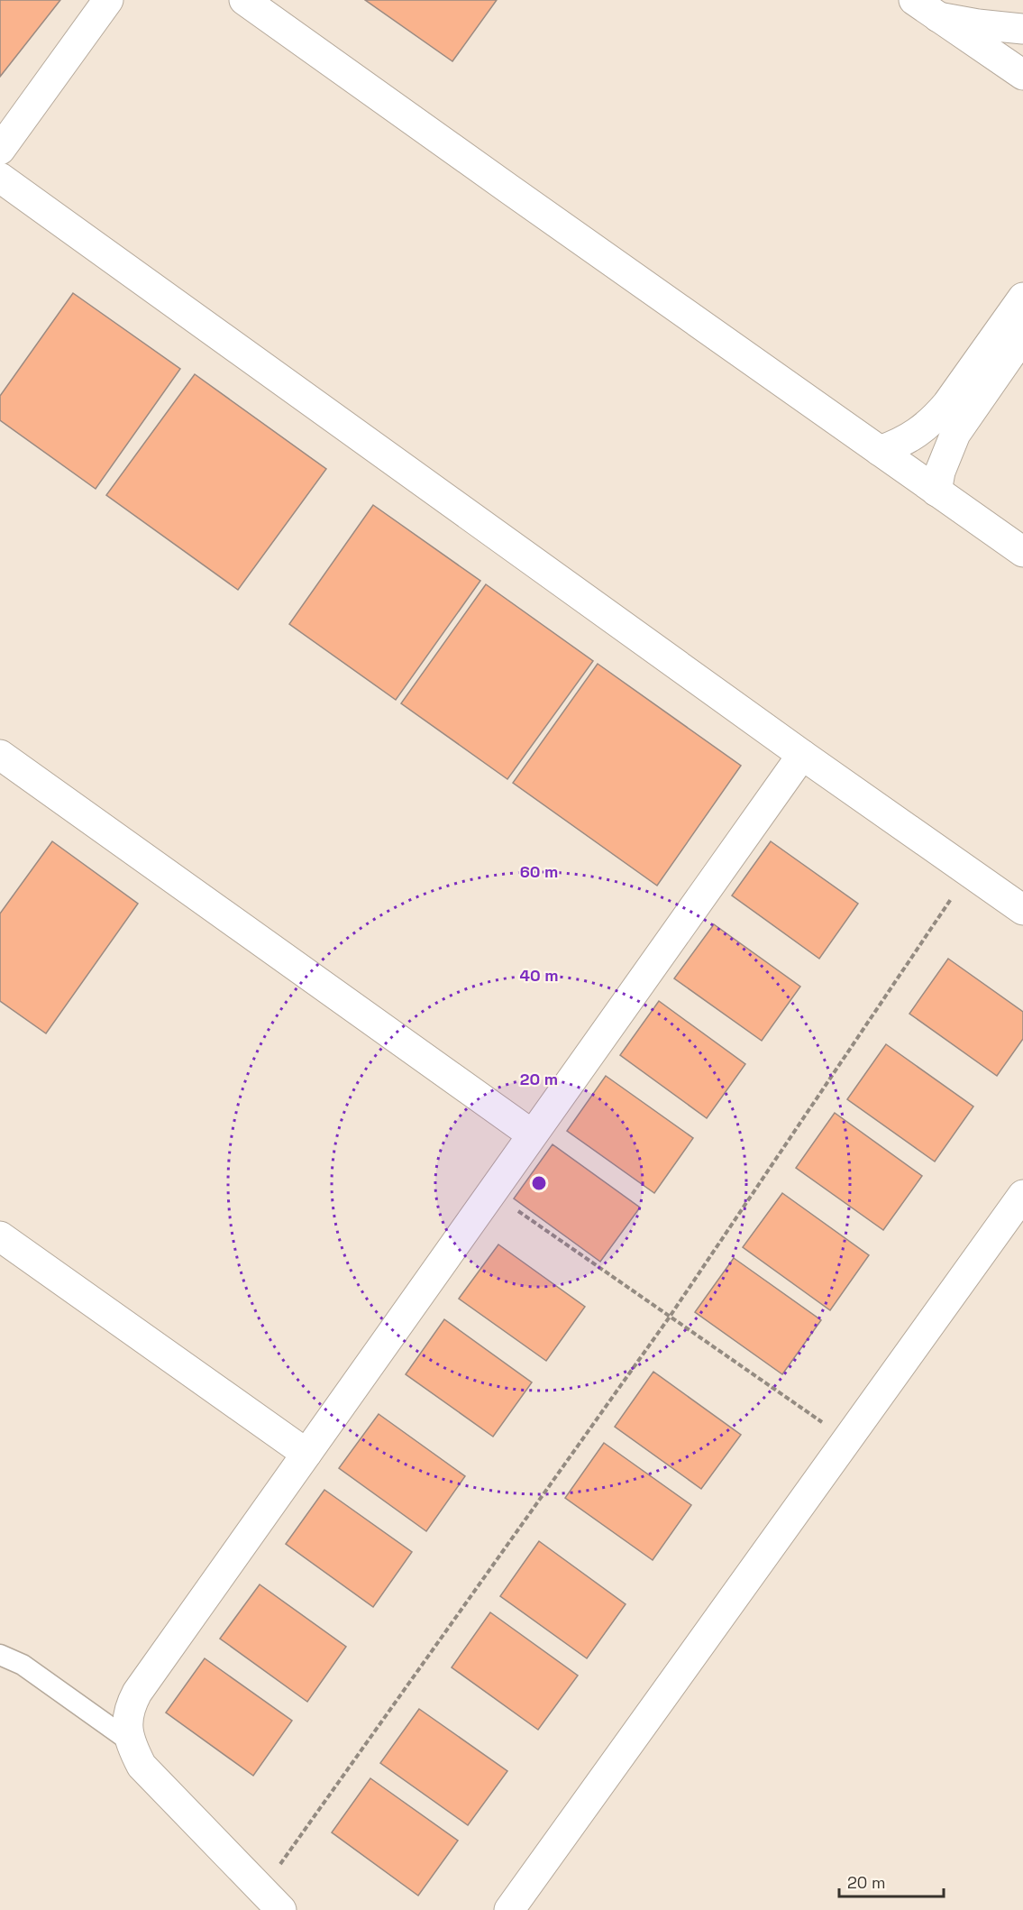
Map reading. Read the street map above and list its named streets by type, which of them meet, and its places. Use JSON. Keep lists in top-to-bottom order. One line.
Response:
{"scale_bar":"20 m","rings":["60 m","40 m","20 m"]}
